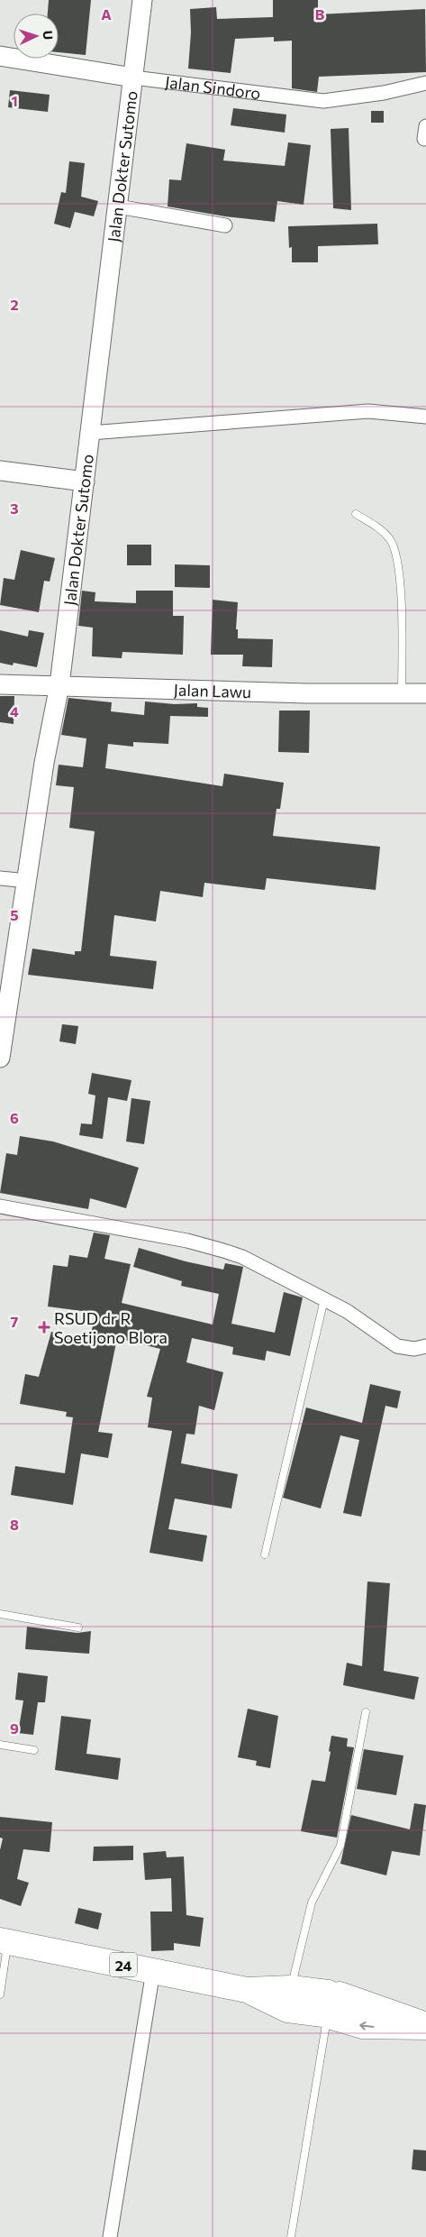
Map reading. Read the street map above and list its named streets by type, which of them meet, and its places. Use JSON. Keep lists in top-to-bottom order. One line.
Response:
{"streets":{"highway":["24"],"main road":["Jalan Sindoro","Jalan Dokter Sutomo","Jalan Lawu"]},"crossings":[["Jalan Sindoro","Jalan Dokter Sutomo"],["Jalan Dokter Sutomo","Jalan Lawu"]],"places":{"health":["RSUD dr R Soetijono Blora"]},"north":"right","grid":{"columns":["A","B"],"rows":["1","2","3","4","5","6","7","8","9"]}}
